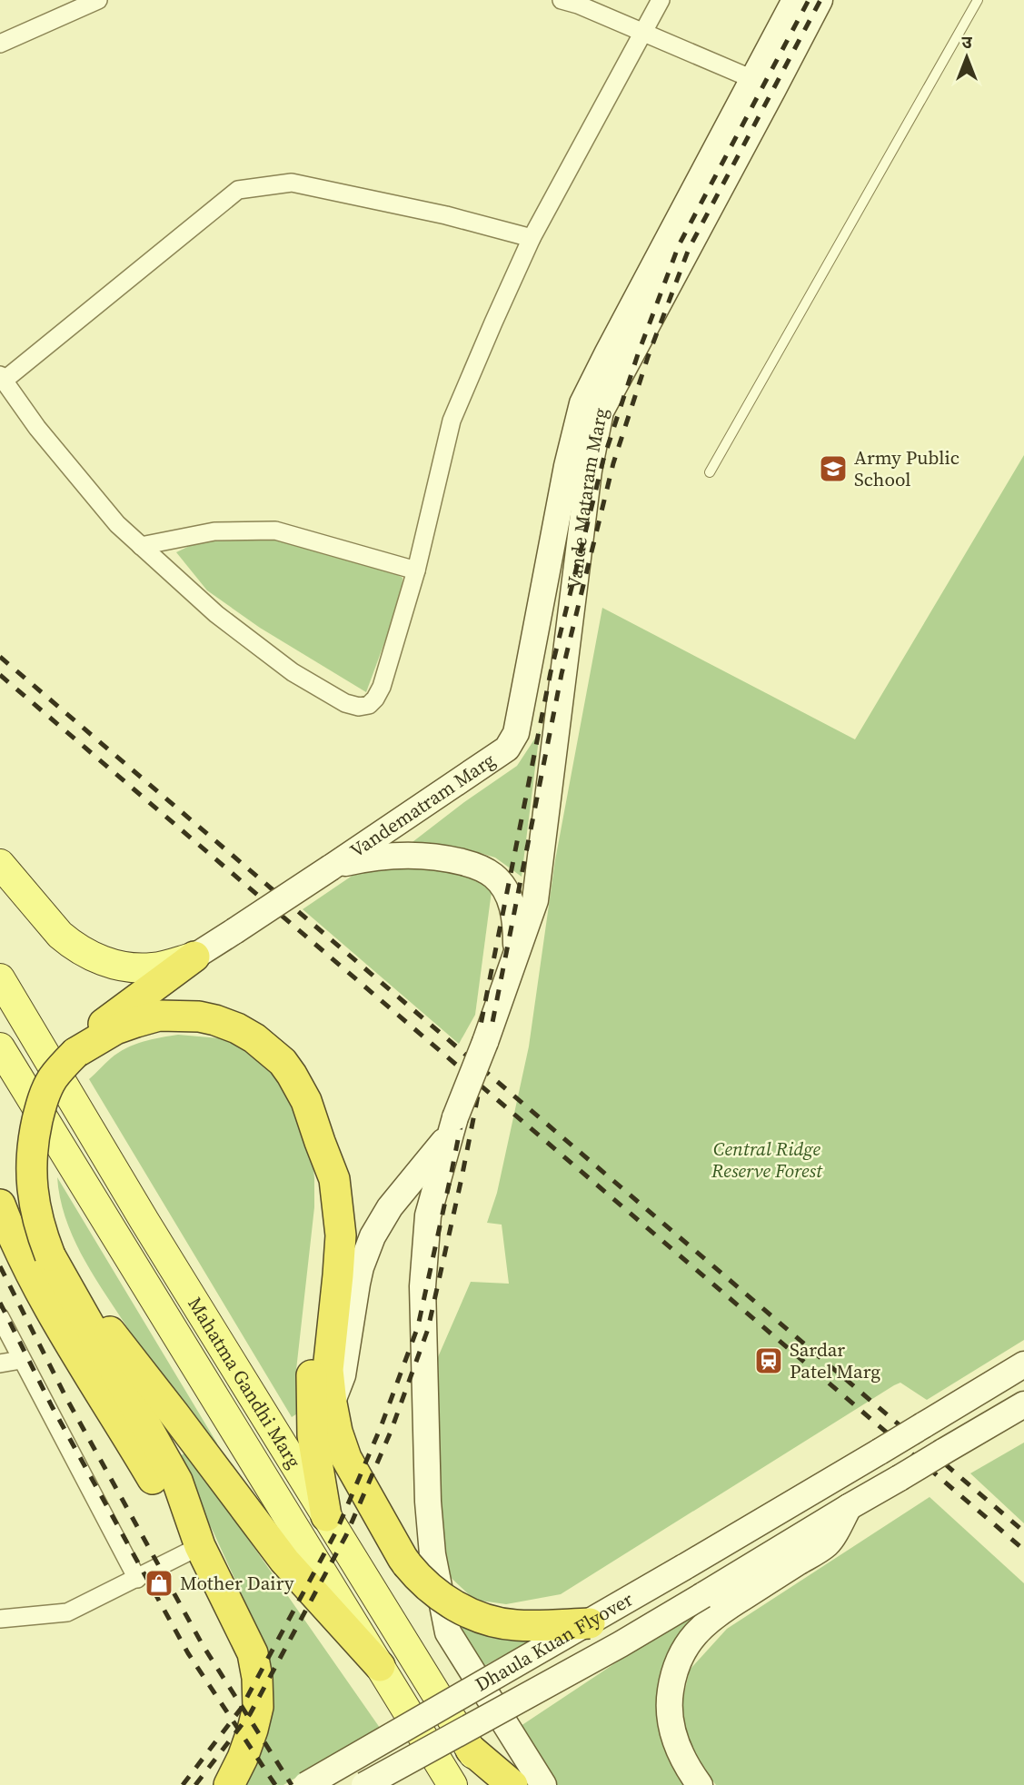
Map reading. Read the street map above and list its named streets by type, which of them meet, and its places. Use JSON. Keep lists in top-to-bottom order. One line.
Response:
{"streets":{"main road":["Vande Mataram Marg","Vandematram Marg","Mahatma Gandhi Marg","Dhaula Kuan Flyover"]},"crossings":[["Vande Mataram Marg","Vandematram Marg"]],"parks":["Central Ridge Reserve Forest"],"places":{"school or university":["Army Public School"],"station":["Sardar Patel Marg"],"shop":["Mother Dairy"]},"north":"top"}
